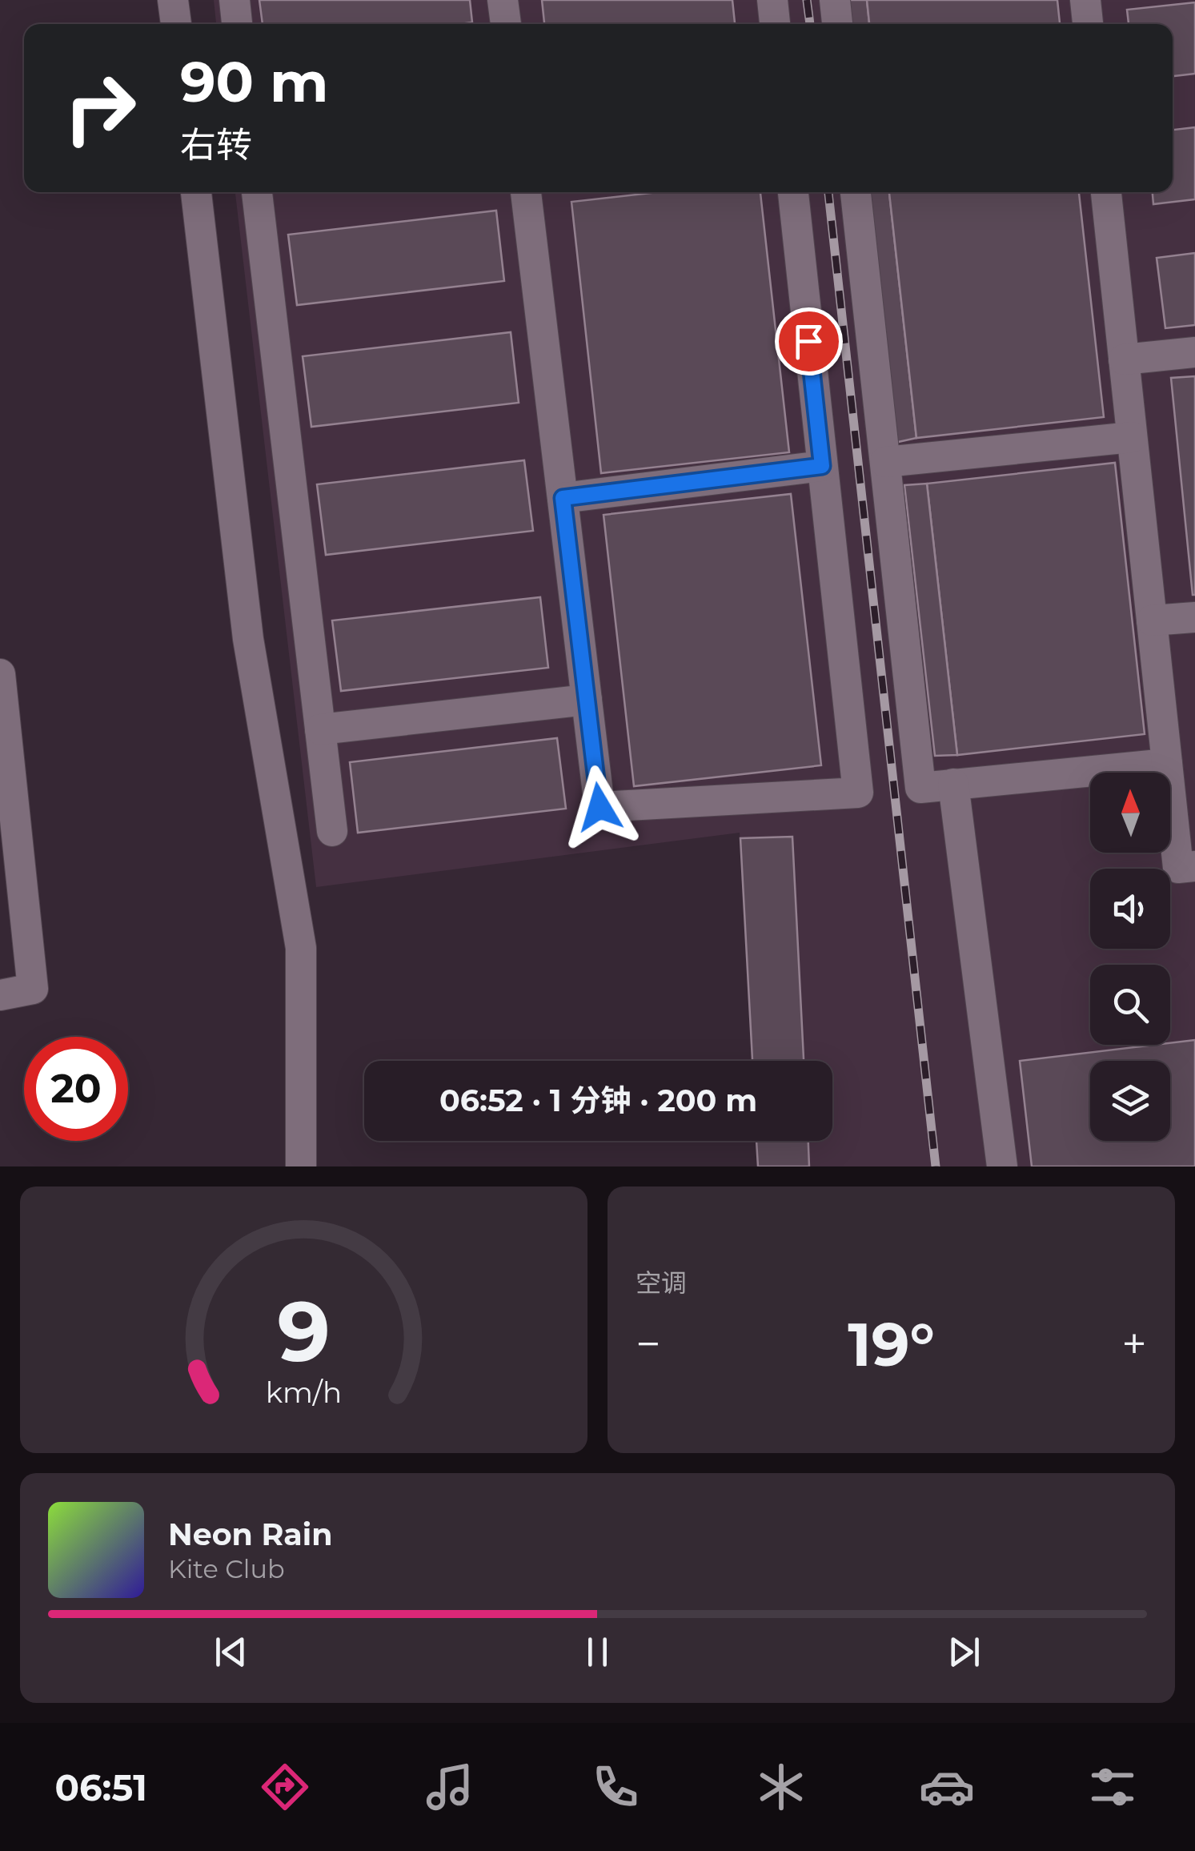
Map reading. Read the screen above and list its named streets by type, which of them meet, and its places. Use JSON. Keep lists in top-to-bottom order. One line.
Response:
{"north":"top","page":{"turn":["90 m","右转"],"limit":"20","trip":"06:52 · 1 分钟 · 200 m","tile":"空调","heat":["−","19°","+"],"song":["Neon Rain","Kite Club"],"tabs":"06:51","gauge":["9","km/h"]}}
